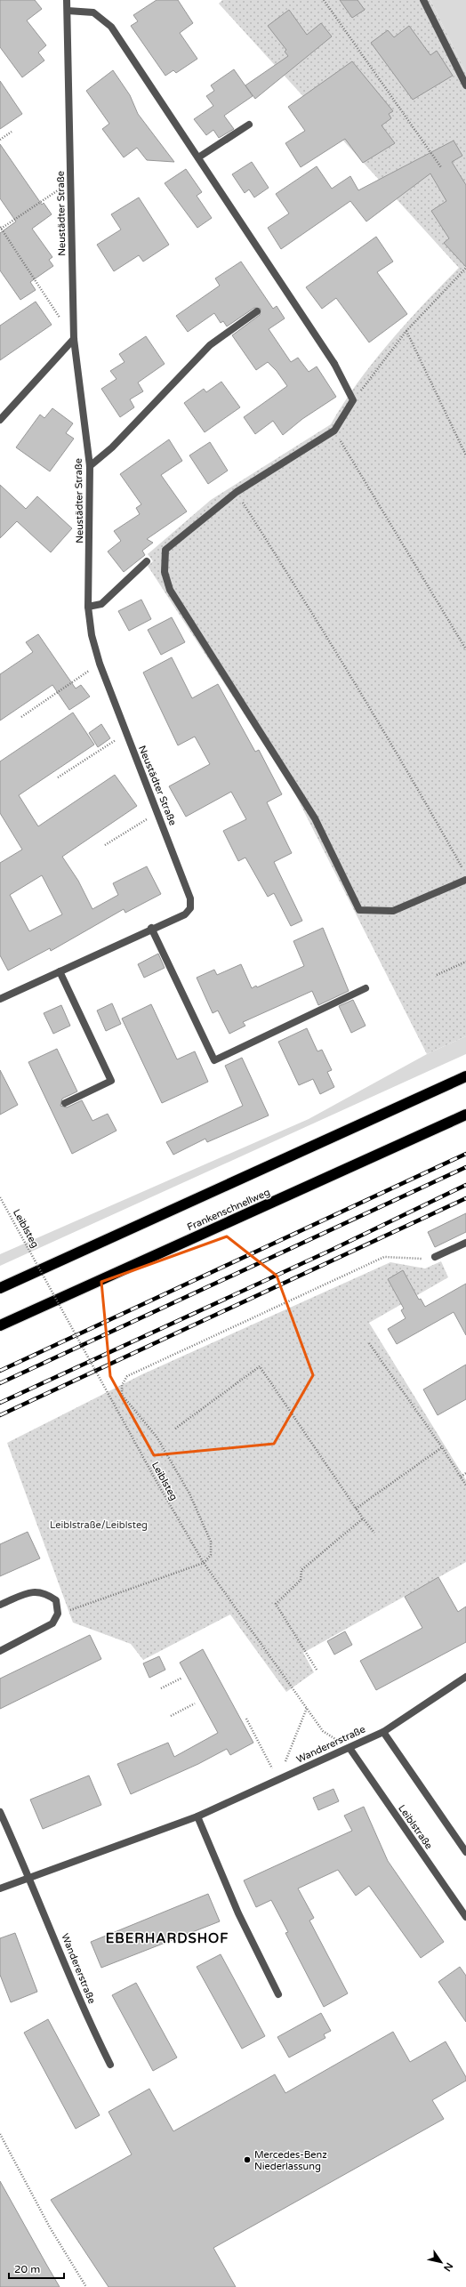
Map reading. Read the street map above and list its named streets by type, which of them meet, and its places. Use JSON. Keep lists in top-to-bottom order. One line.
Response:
{"streets":{"highway":["Frankenschnellweg"],"street":["Neustädter Straße","Wandererstraße","Leiblstraße"],"path":["Leiblsteg"]},"crossings":[["Leiblsteg","Wandererstraße"],["Leiblsteg","Leiblstraße"],["Wandererstraße","Leiblstraße"]],"districts":["EBERHARDSHOF"],"parks":["Leiblstraße/Leiblsteg"],"places":["Mercedes-Benz Niederlassung"],"scale_bar":"20 m","north":"bottom right"}
